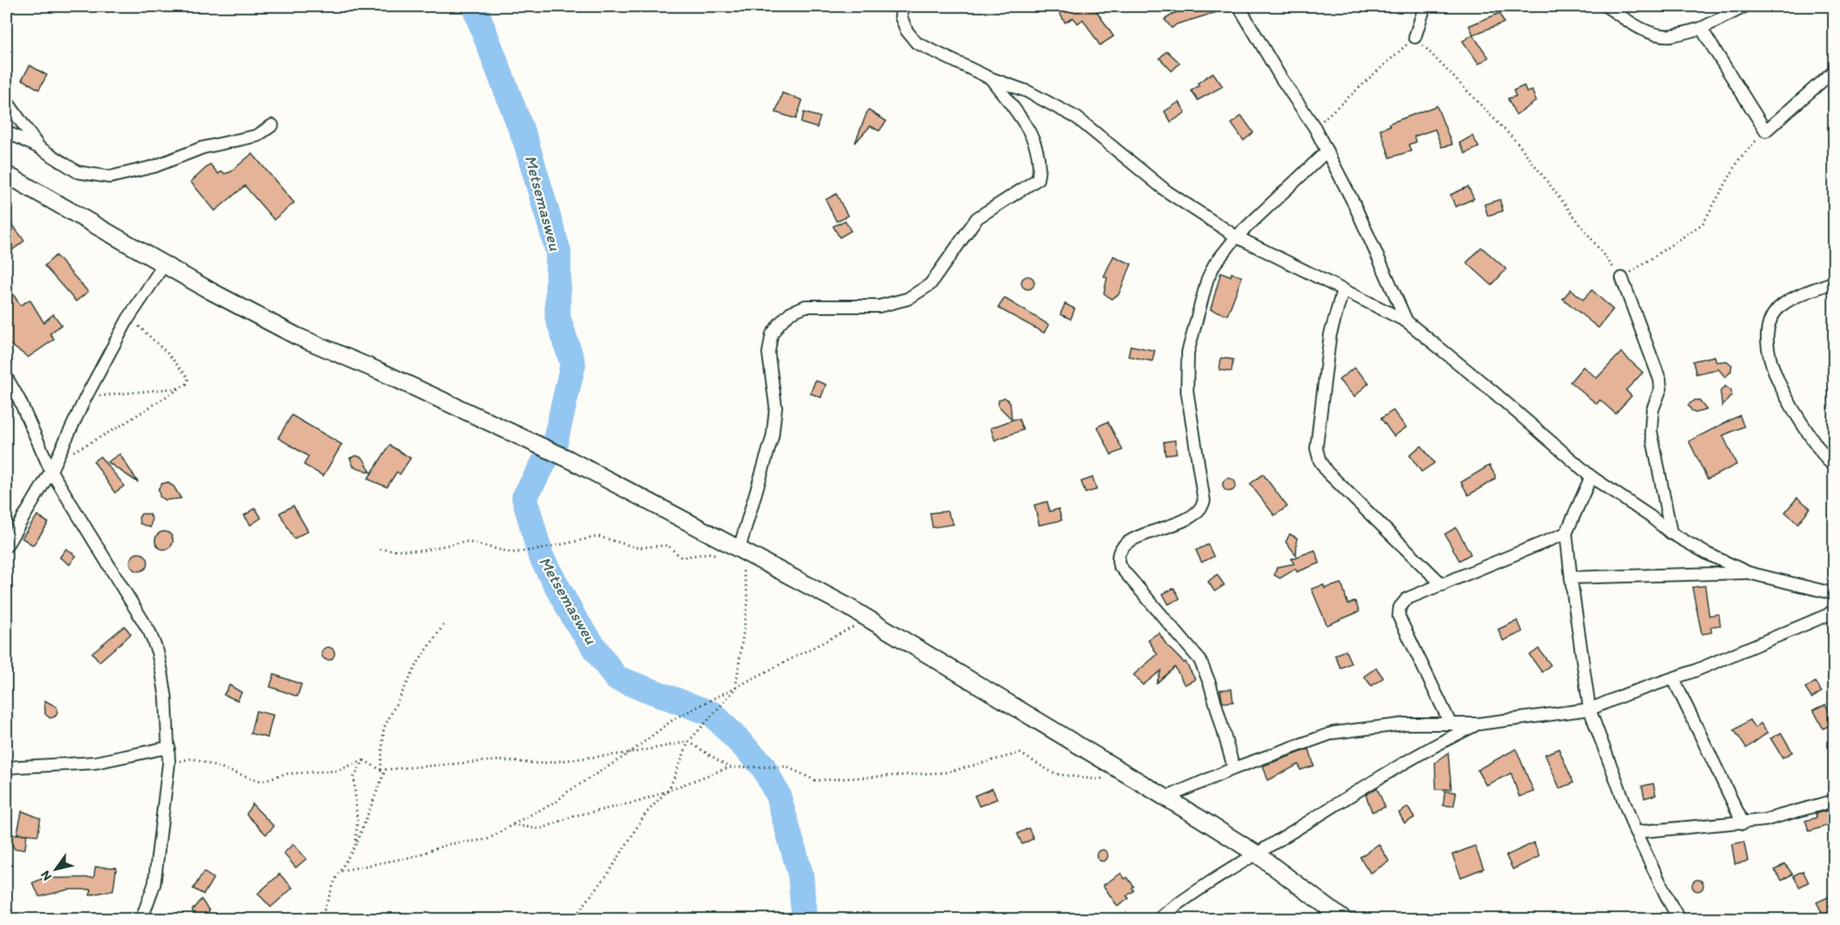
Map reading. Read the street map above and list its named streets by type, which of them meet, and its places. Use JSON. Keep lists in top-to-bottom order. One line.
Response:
{"water":["Metsemasweu"],"north":"bottom left"}
